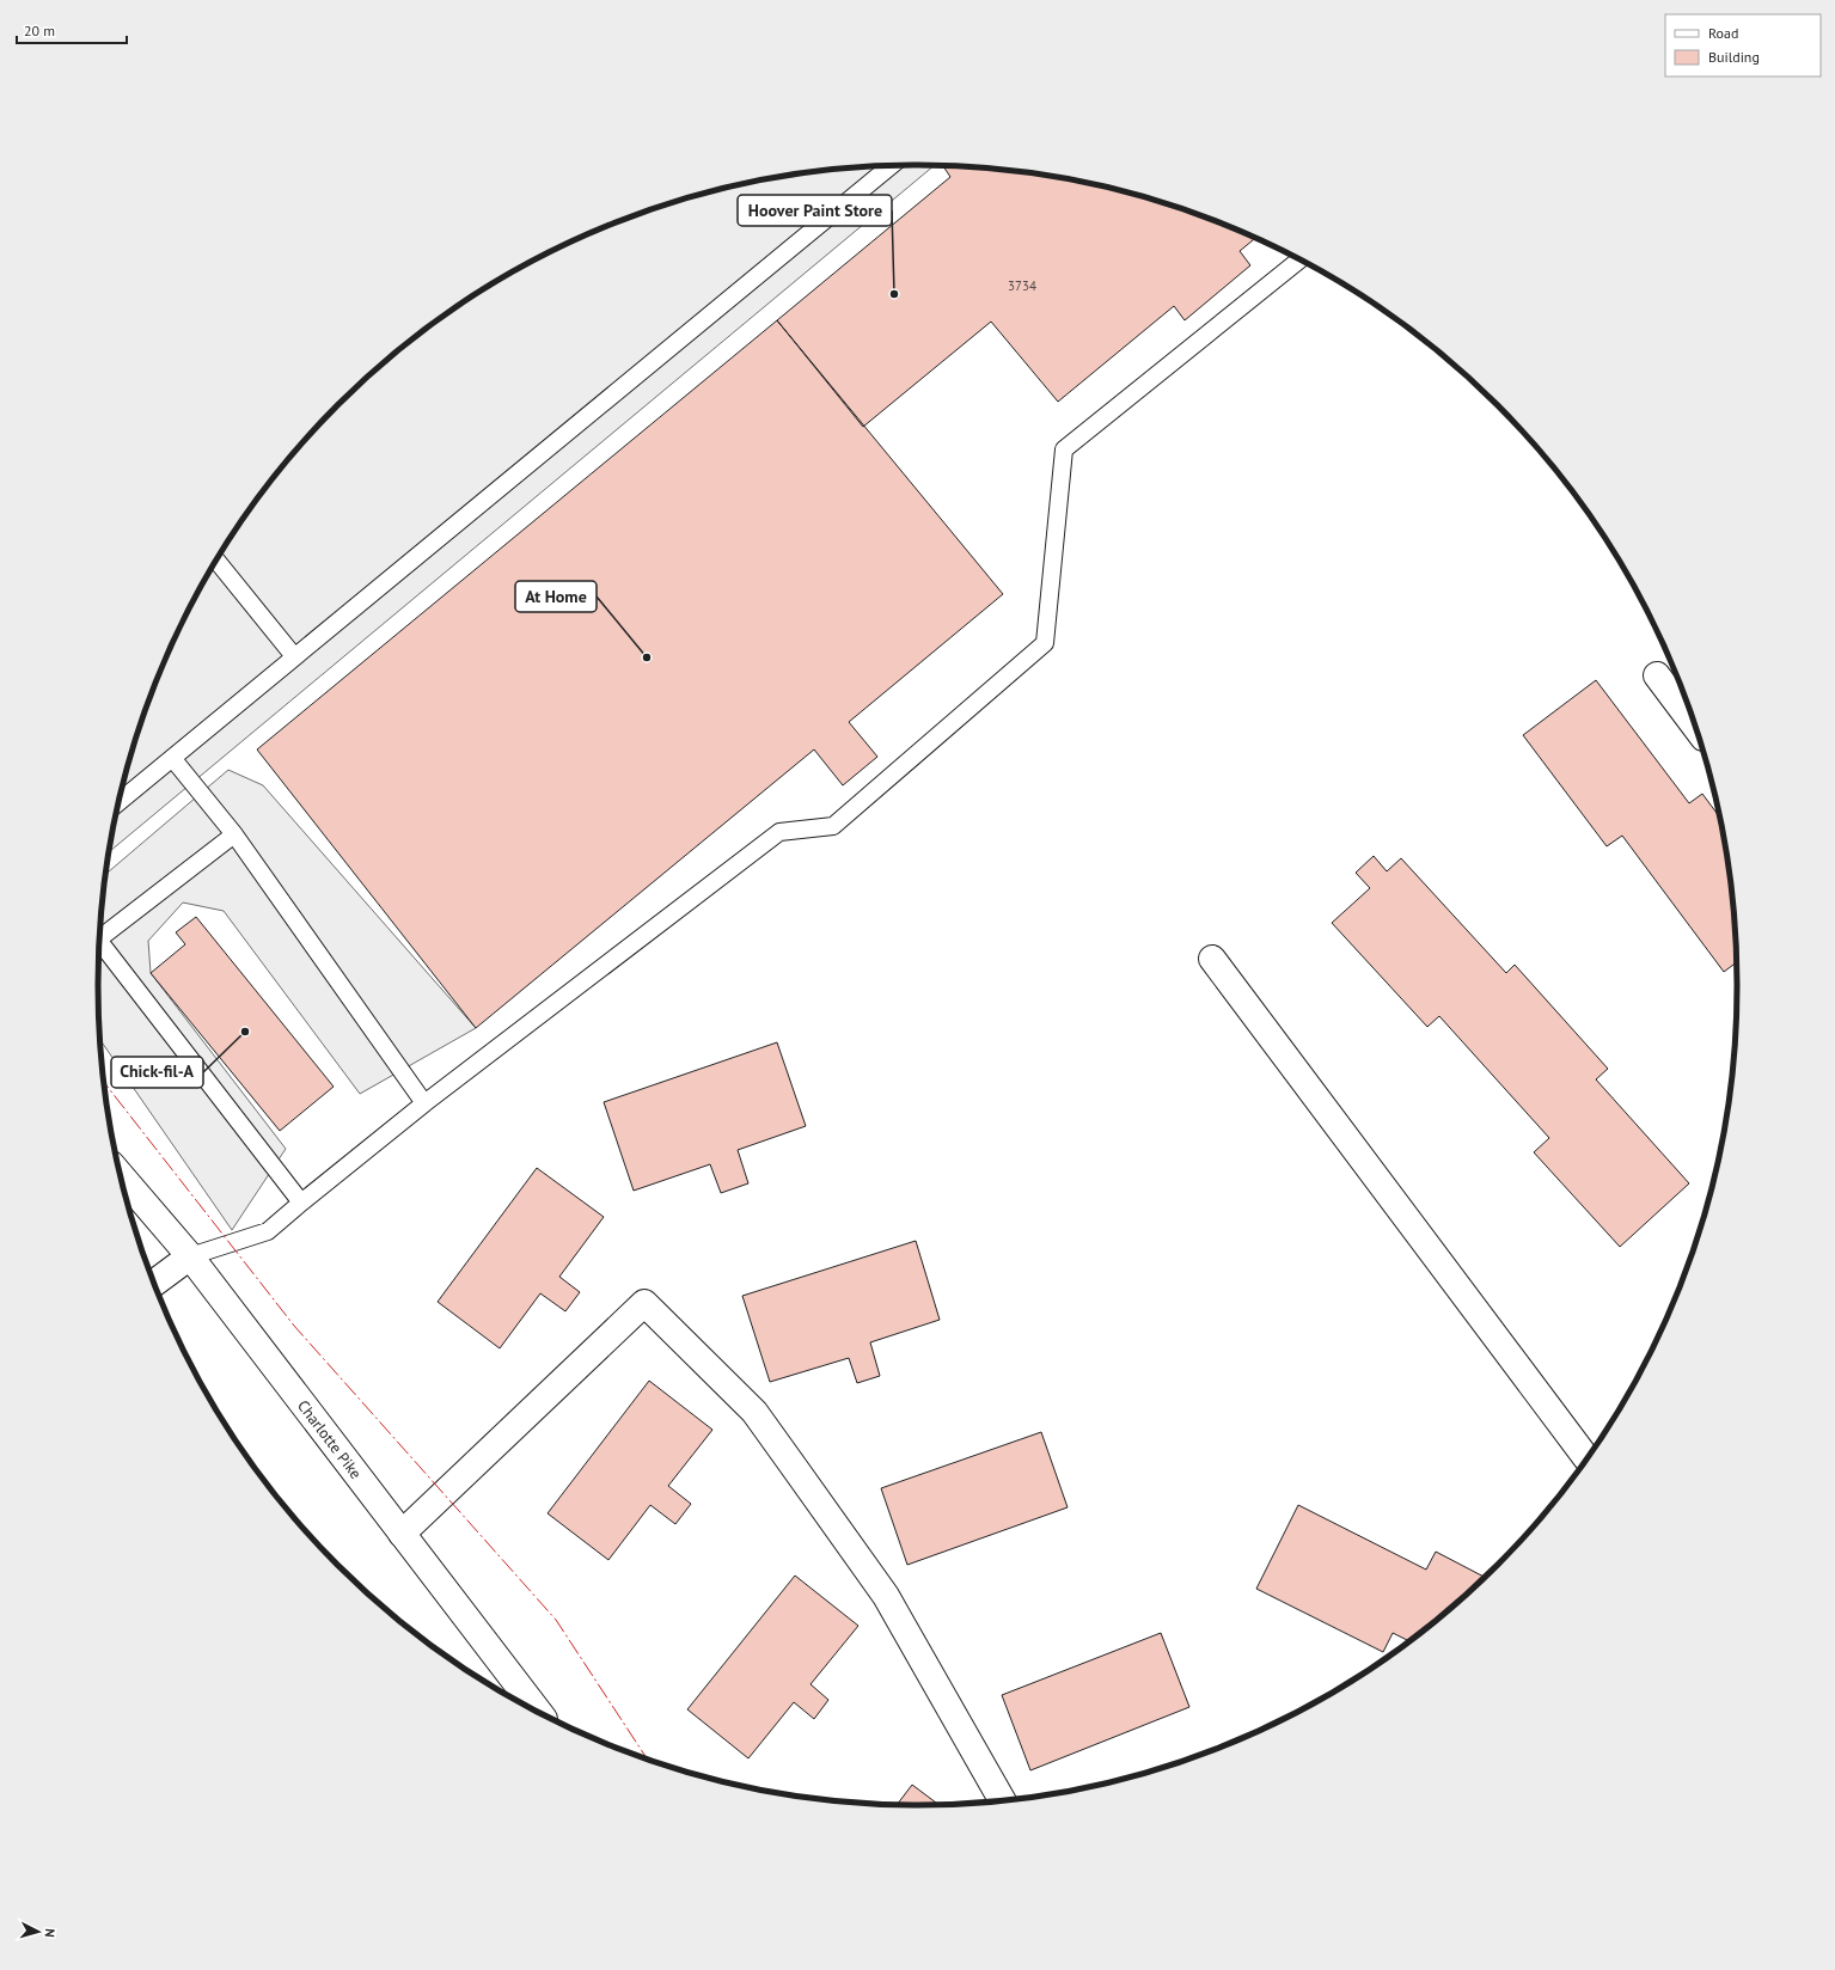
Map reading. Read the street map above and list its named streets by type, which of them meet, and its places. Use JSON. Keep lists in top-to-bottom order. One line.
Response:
{"streets":{"street":["Charlotte Pike"]},"places":["Hoover Paint Store","At Home","Chick-fil-A"],"house_numbers":["3734"],"legend":["Road","Building"],"scale_bar":"20 m","north":"right"}
